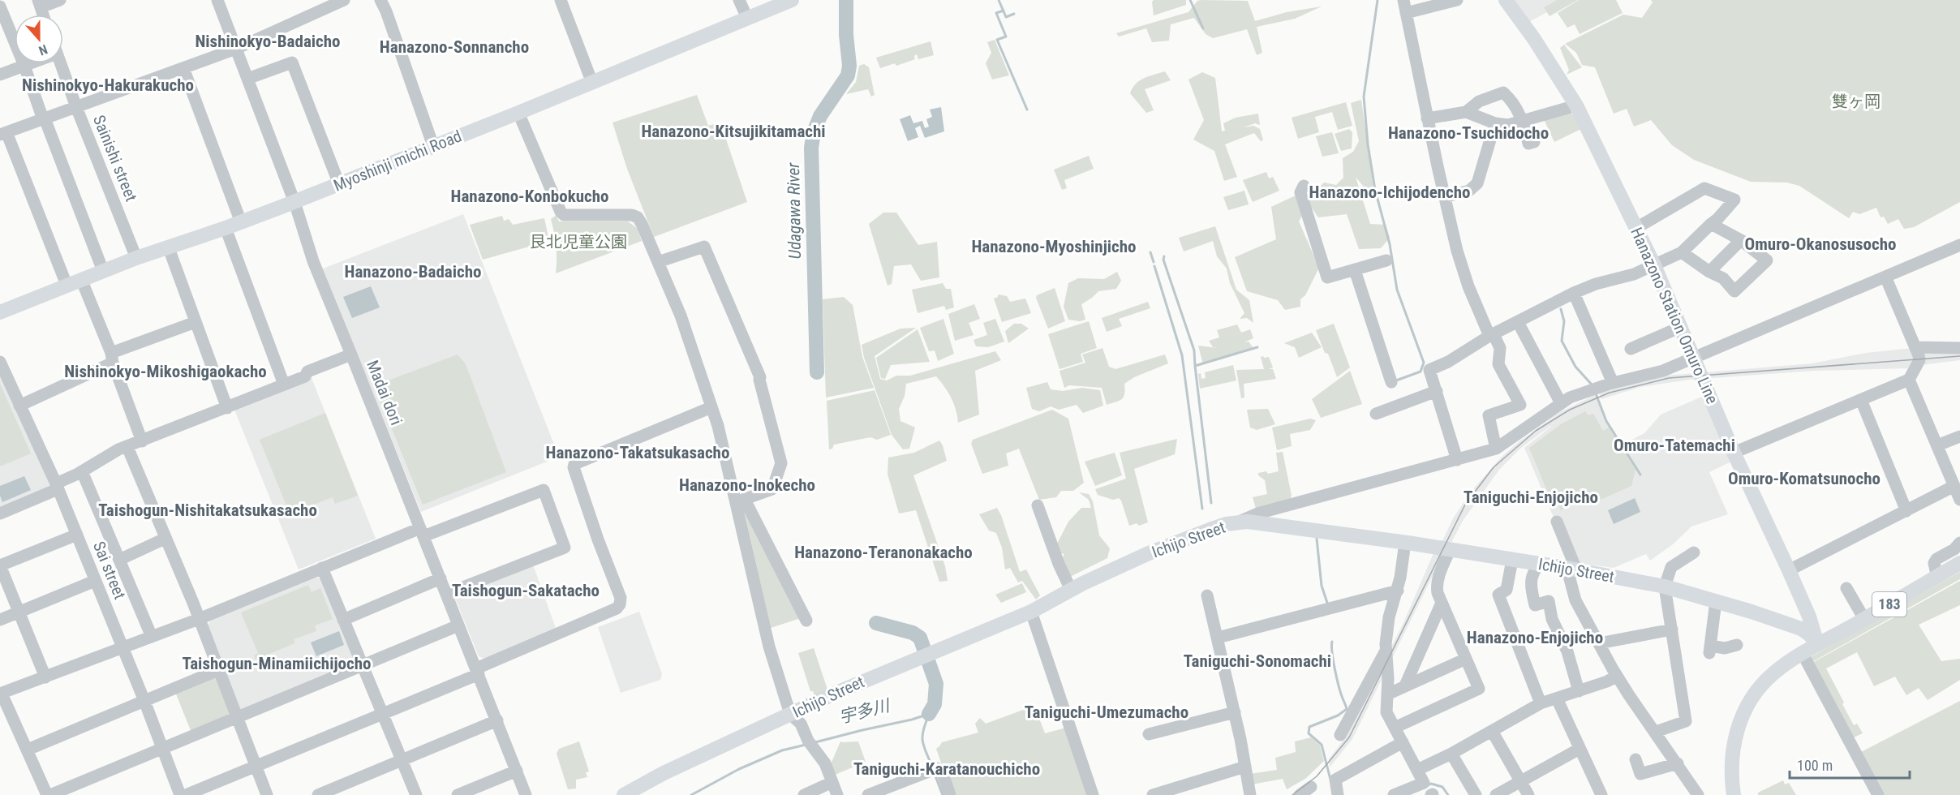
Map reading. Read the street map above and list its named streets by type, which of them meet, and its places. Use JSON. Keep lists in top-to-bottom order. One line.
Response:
{"streets":{"main road":["Myoshinji michi Road","Hanazono Station Omuro Line","Ichijo Street","183"],"street":["Sainishi street","Madai dori","Sai street"]},"crossings":[["Sainishi street","Myoshinji michi Road"],["Myoshinji michi Road","Madai dori"],["Hanazono Station Omuro Line","Ichijo Street"],["Hanazono Station Omuro Line","183"],["Ichijo Street","183"]],"districts":["Nishinokyo-Badaicho","Hanazono-Sonnancho","Nishinokyo-Hakurakucho","Hanazono-Kitsujikitamachi","Hanazono-Tsuchidocho","Hanazono-Ichijodencho","Hanazono-Konbokucho","Omuro-Okanosusocho","Hanazono-Myoshinjicho","Hanazono-Badaicho","Nishinokyo-Mikoshigaokacho","Omuro-Tatemachi","Hanazono-Takatsukasacho","Omuro-Komatsunocho","Hanazono-Inokecho","Taniguchi-Enjojicho","Taishogun-Nishitakatsukasacho","Hanazono-Teranonakacho","Taishogun-Sakatacho","Hanazono-Enjojicho","Taniguchi-Sonomachi","Taishogun-Minamiichijocho","Taniguchi-Umezumacho","Taniguchi-Karatanouchicho"],"water":["Udagawa River","宇多川"],"parks":["雙ヶ岡","艮北児童公園"],"scale_bar":"100 m","north":"bottom"}
